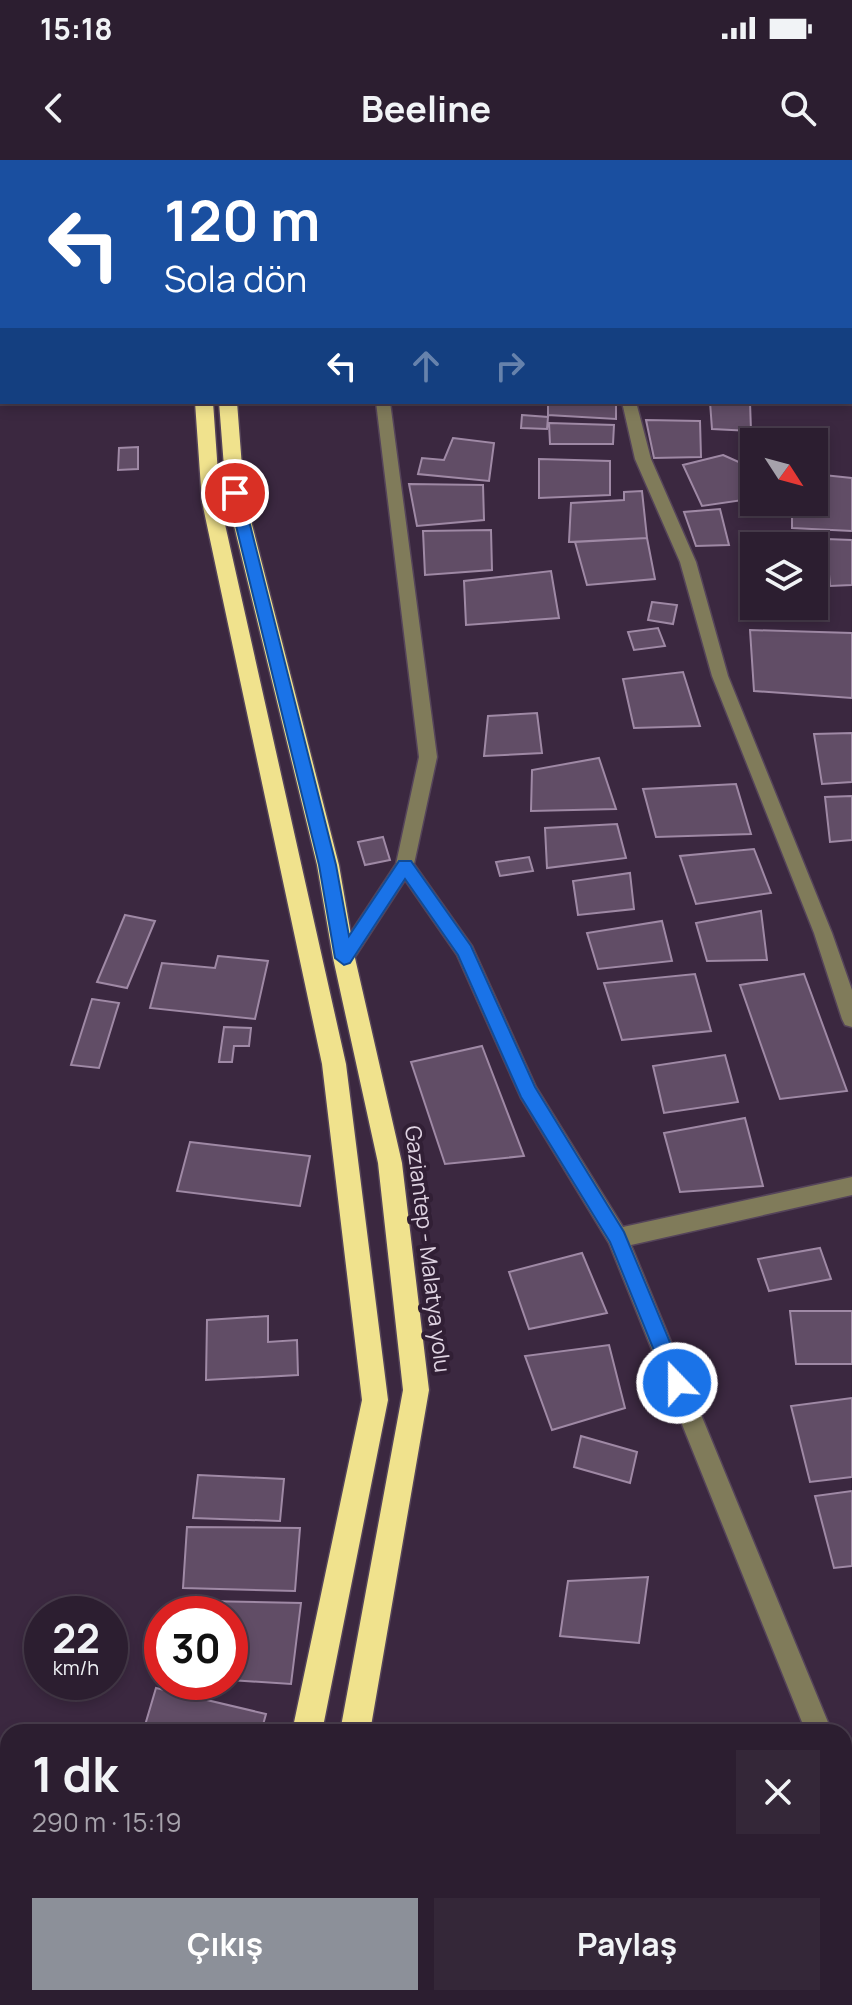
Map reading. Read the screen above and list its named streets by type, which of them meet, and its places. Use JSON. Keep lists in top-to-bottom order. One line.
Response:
{"streets":{"highway":["Gaziantep - Malatya yolu"]},"north":"bottom right","page":{"status":"15:18","header":"Beeline","turn":["120 m","Sola dön"],"speed":"22 km/h","limit":"30","heading":["1 dk","290 m · 15:19"],"buttons":["Çıkış","Paylaş"]}}
